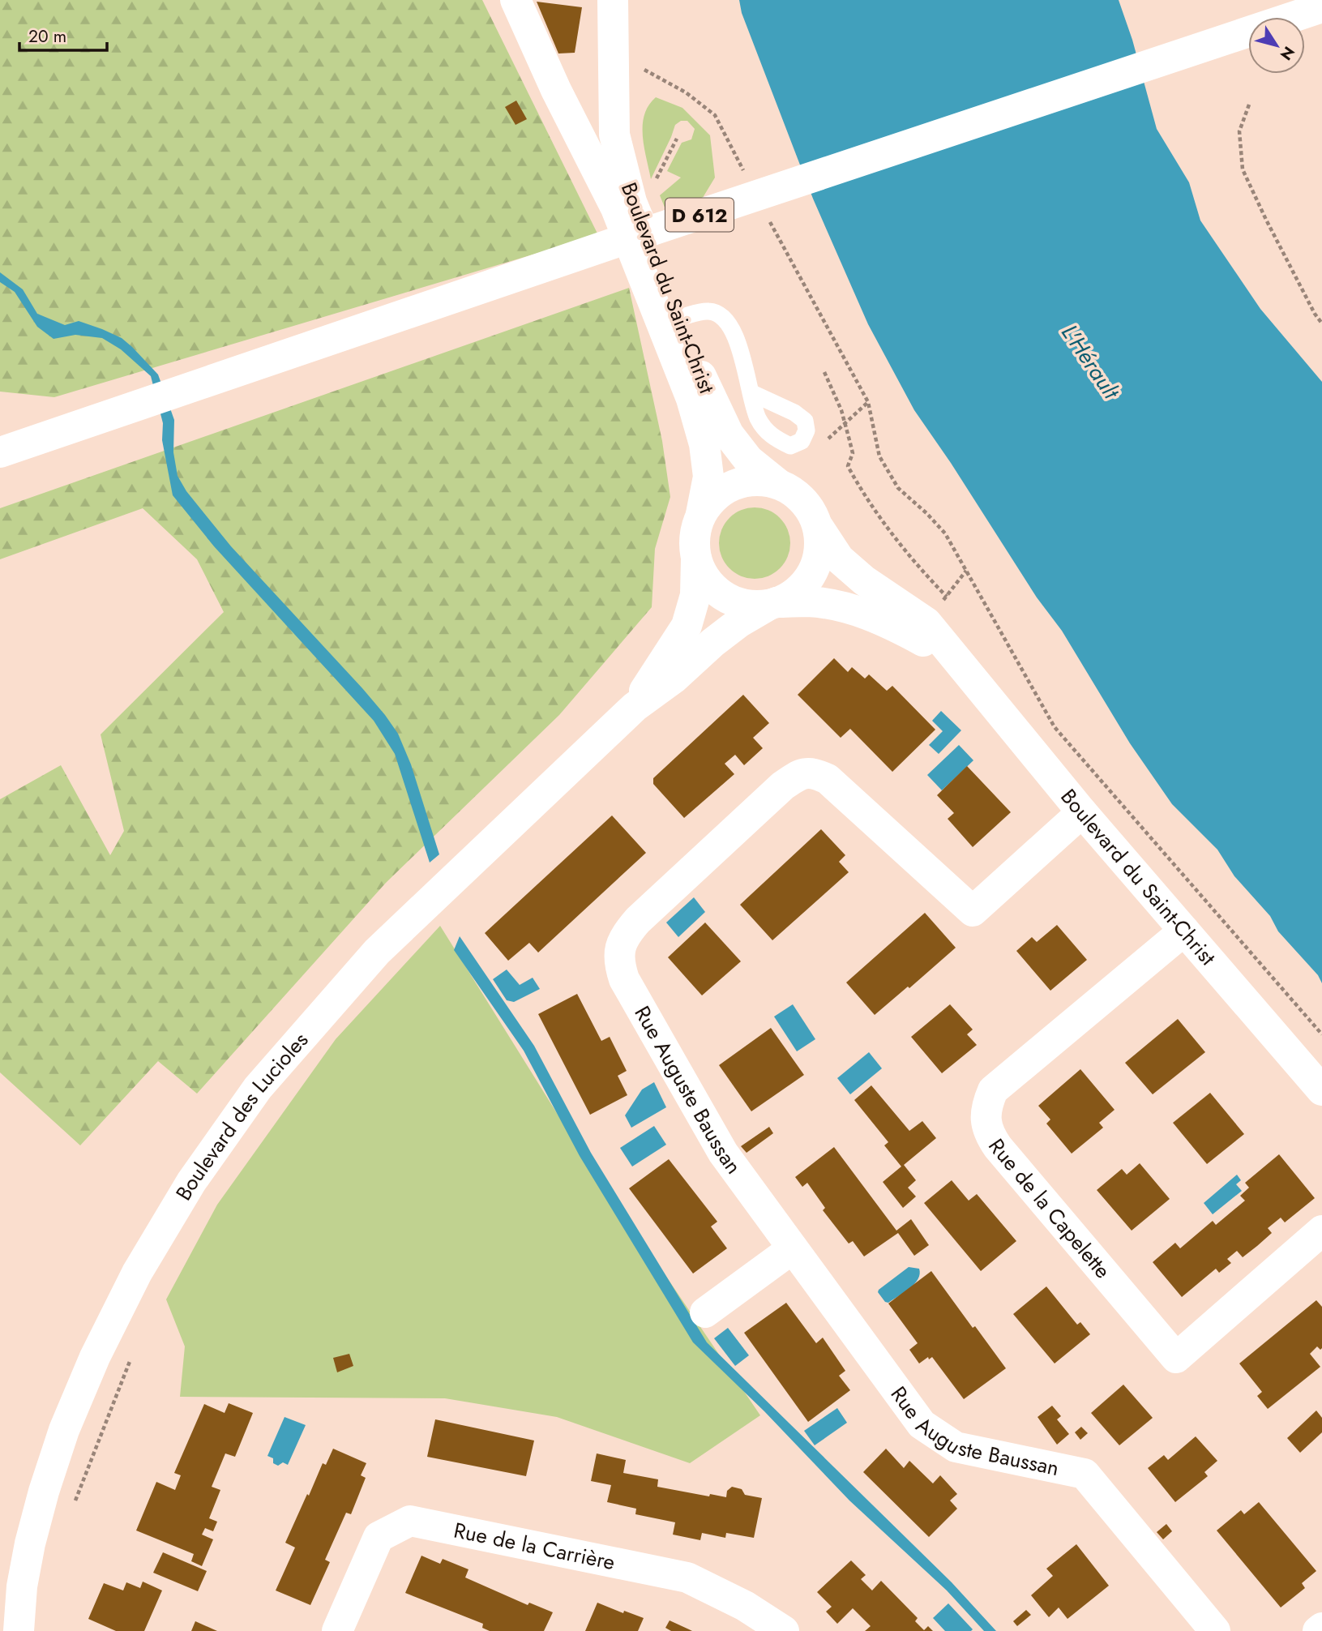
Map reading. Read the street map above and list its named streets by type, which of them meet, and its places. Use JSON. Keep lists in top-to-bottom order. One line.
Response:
{"streets":{"main road":["D 612","Boulevard du Saint-Christ","Rue Auguste Baussan","Boulevard des Lucioles","Rue de la Capelette","Rue de la Carrière"]},"crossings":[["Boulevard du Saint-Christ","Rue Auguste Baussan"],["Boulevard du Saint-Christ","Boulevard des Lucioles"],["Boulevard du Saint-Christ","Rue de la Capelette"]],"water":["L'Hérault"],"scale_bar":"20 m","north":"bottom right"}
